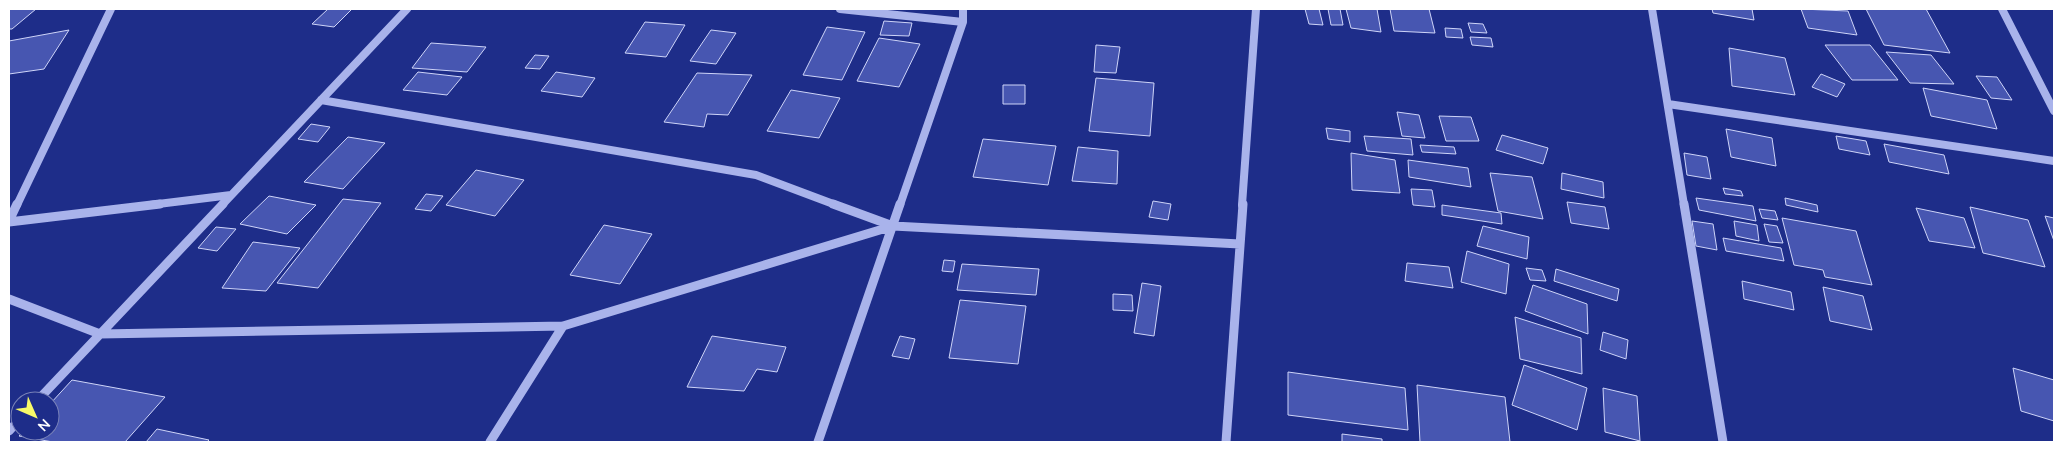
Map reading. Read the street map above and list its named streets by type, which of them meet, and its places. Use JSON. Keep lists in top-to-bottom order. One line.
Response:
{"north":"bottom right"}
